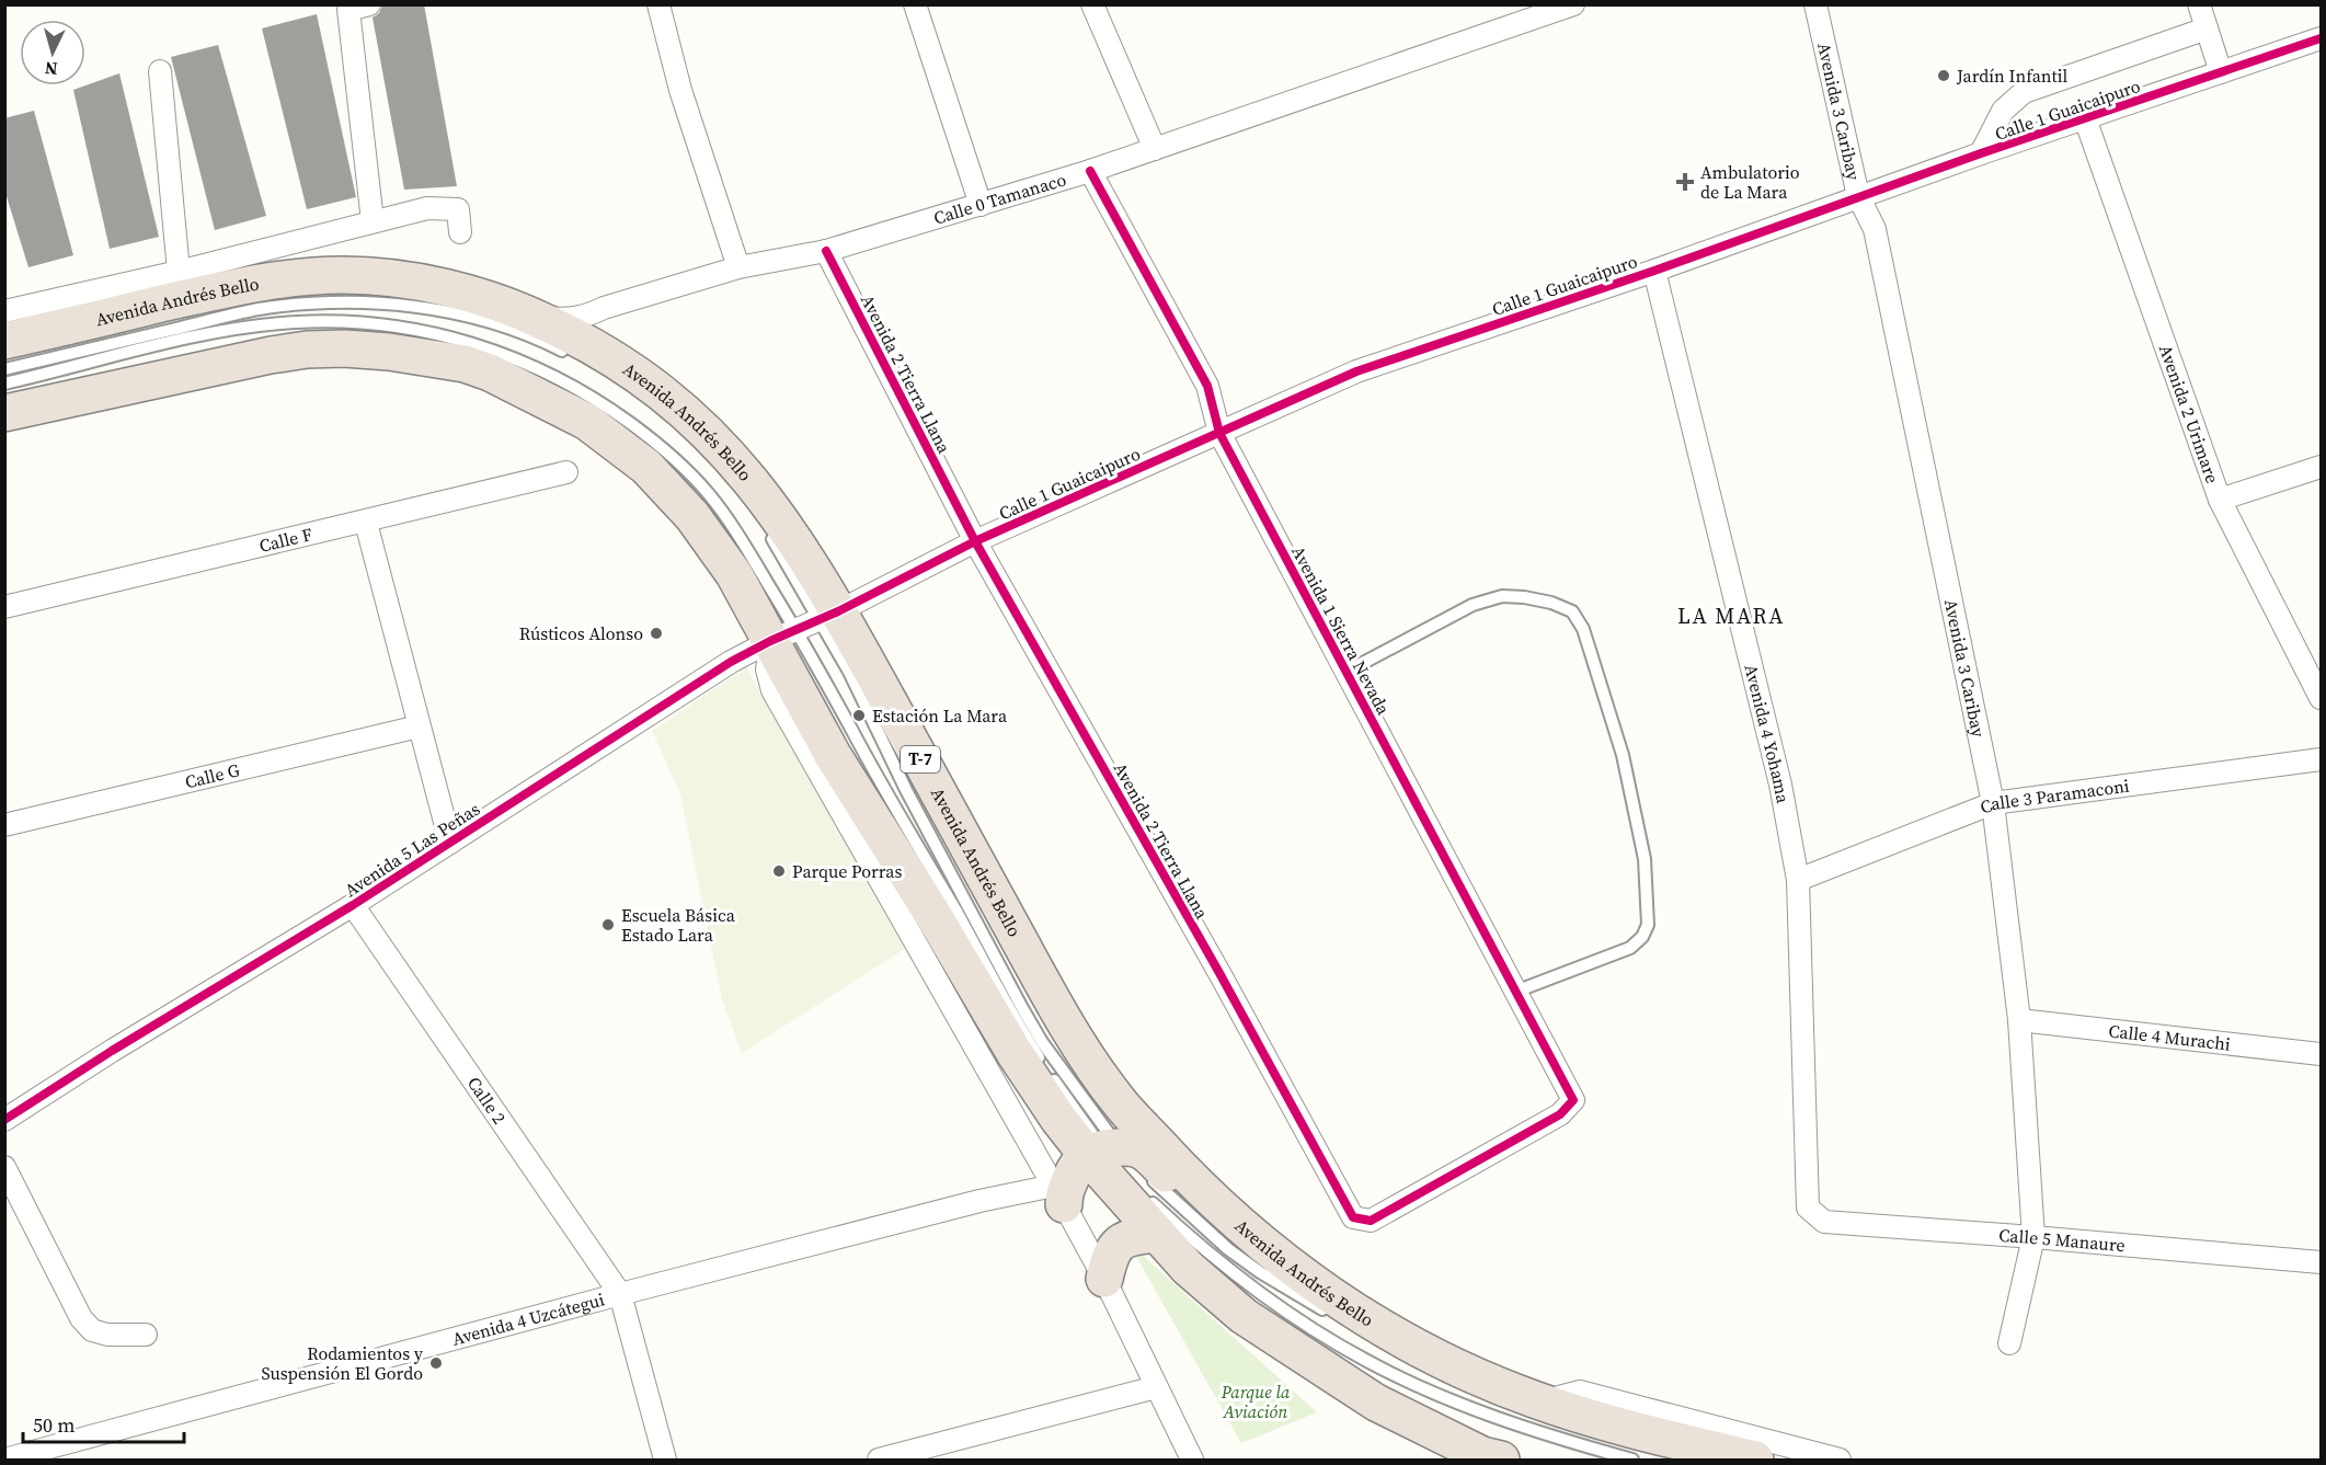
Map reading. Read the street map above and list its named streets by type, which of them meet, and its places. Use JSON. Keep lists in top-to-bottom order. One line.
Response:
{"streets":{"highway":["Avenida Andrés Bello","T-7"],"street":["Calle 1 Guaicaipuro","Avenida 3 Caribay","Calle 0 Tamanaco","Avenida 2 Tierra Llana","Avenida 2 Urimare","Calle F","Avenida 1 Sierra Nevada","Avenida 4 Yohama","Calle G","Calle 3 Paramaconi","Avenida 5 Las Peñas","Calle 4 Murachi","Calle 2","Calle 5 Manaure","Avenida 4 Uzcátegui"]},"crossings":[["Calle 1 Guaicaipuro","Avenida 3 Caribay"],["Calle 1 Guaicaipuro","Avenida Andrés Bello"],["Calle 1 Guaicaipuro","Avenida 2 Tierra Llana"],["Calle 1 Guaicaipuro","Avenida 2 Urimare"],["Calle 1 Guaicaipuro","Avenida 1 Sierra Nevada"],["Calle 1 Guaicaipuro","Avenida 4 Yohama"],["Calle 1 Guaicaipuro","Avenida 5 Las Peñas"],["Avenida 3 Caribay","Calle 3 Paramaconi"],["Avenida 3 Caribay","Calle 4 Murachi"],["Avenida 3 Caribay","Calle 5 Manaure"],["Calle 0 Tamanaco","Avenida Andrés Bello"],["Calle 0 Tamanaco","Avenida 2 Tierra Llana"],["Calle 0 Tamanaco","Avenida 1 Sierra Nevada"],["Avenida Andrés Bello","Avenida 5 Las Peñas"],["Avenida 2 Tierra Llana","Avenida 1 Sierra Nevada"],["Avenida 4 Yohama","Calle 3 Paramaconi"],["Avenida 4 Yohama","Calle 5 Manaure"],["Avenida 5 Las Peñas","Calle 2"],["Calle 2","Avenida 4 Uzcátegui"]],"districts":["LA MARA"],"parks":["Parque la Aviación"],"places":{"other":["Jardín Infantil","Rústicos Alonso","Estación La Mara","Parque Porras","Escuela Básica Estado Lara","Rodamientos y Suspensión El Gordo"],"health":["Ambulatorio de La Mara"]},"scale_bar":"50 m","north":"bottom"}
